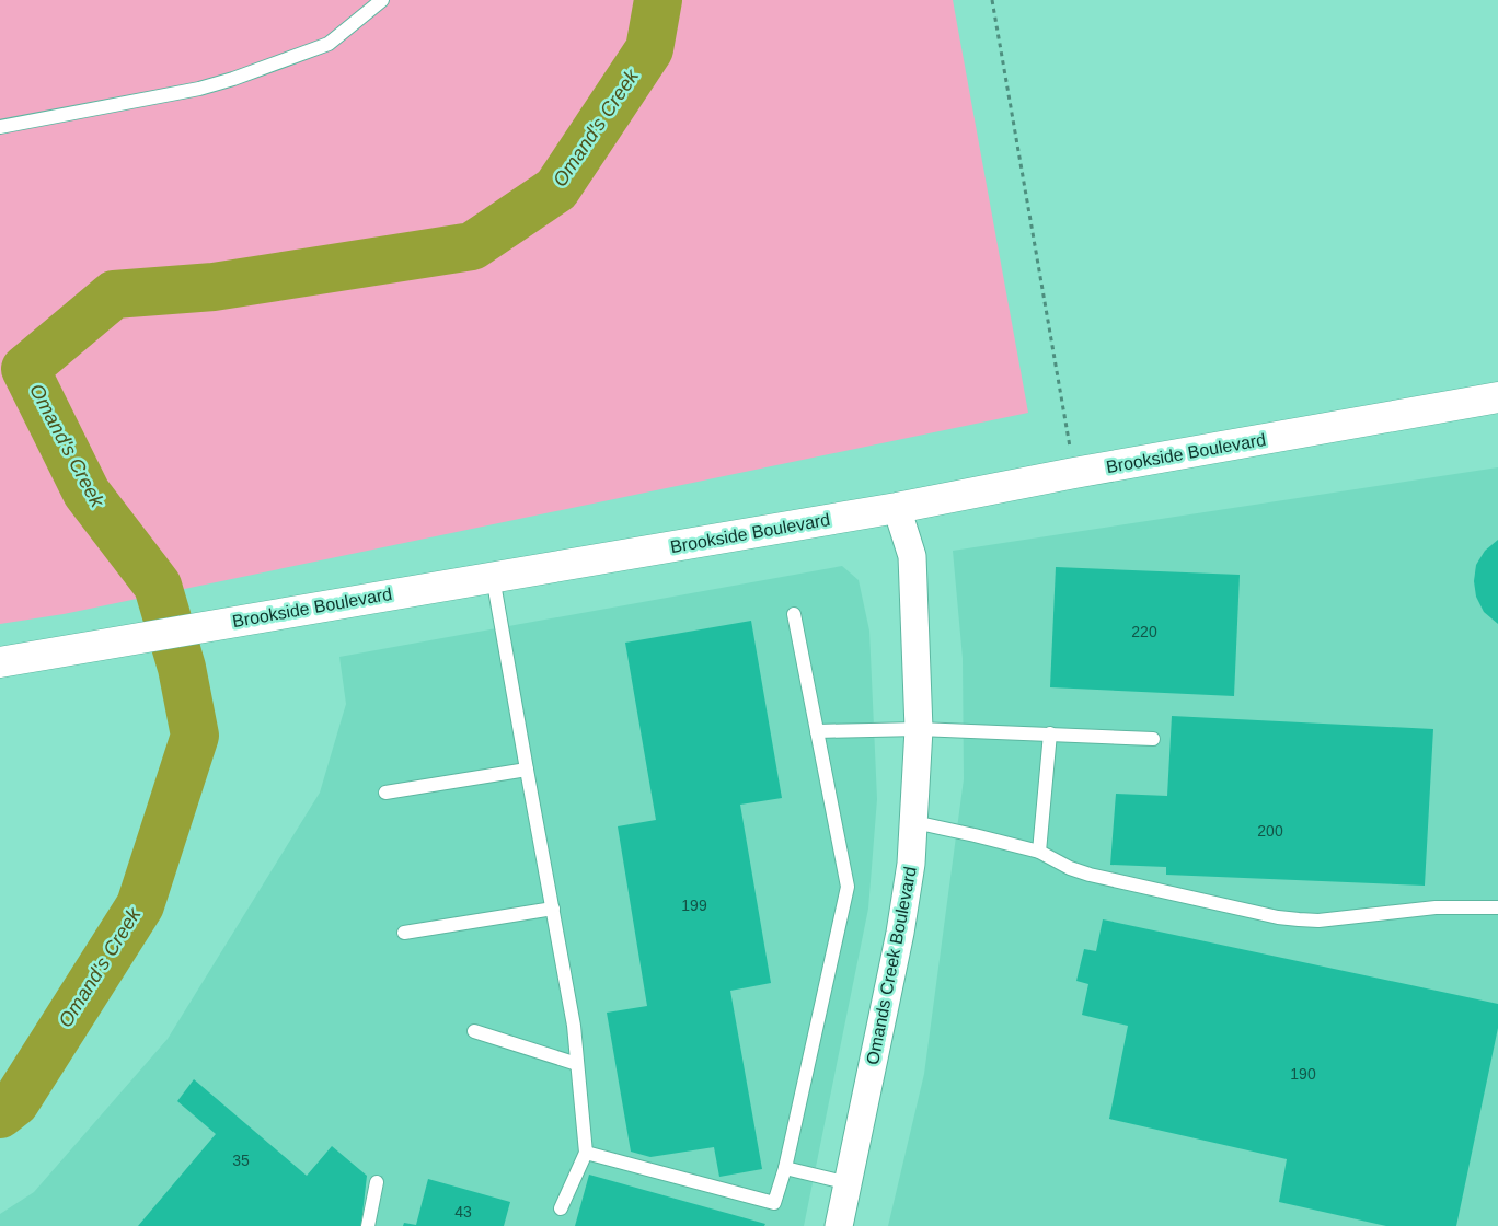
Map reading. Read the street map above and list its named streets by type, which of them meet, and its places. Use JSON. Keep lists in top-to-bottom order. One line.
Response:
{"streets":{"street":["Brookside Boulevard","Omands Creek Boulevard"]},"crossings":[["Brookside Boulevard","Omands Creek Boulevard"]],"water":["Omand's Creek"],"house_numbers":["220","200","199","190","35","43"]}
